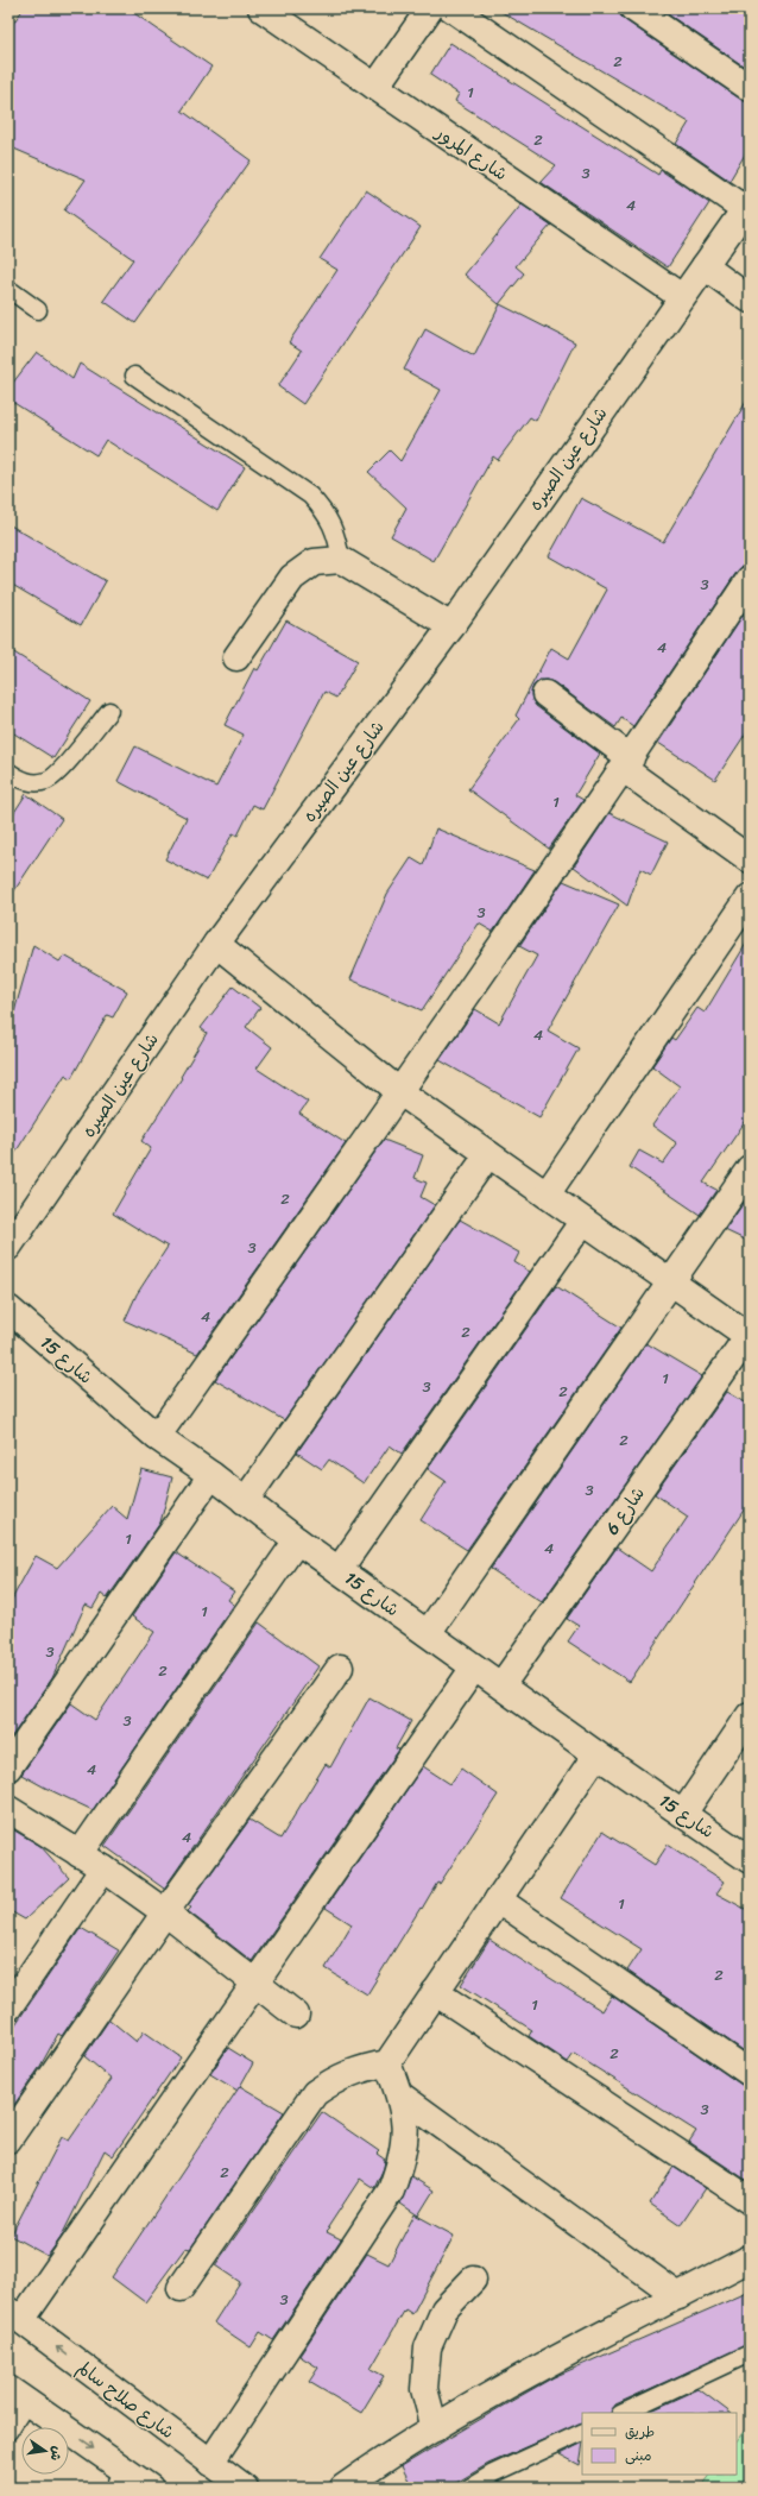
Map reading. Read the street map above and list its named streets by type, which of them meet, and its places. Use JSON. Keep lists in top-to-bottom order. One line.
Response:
{"streets":{"street":["شارع المرور","شارع عين الصيره","شارع 15","شارع 6","شارع صلاح سالم"]},"crossings":[["شارع المرور","شارع عين الصيره"],["شارع 15","شارع 6"]],"house_numbers":["2","1","2","3","4","3","4","1","3","4","2","3","4","2","1","3","2","2","3","1","4","1","3","2","3","4","4","1","2","1","2","3","2","3"],"legend":["طريق","مبنى"],"north":"right"}
